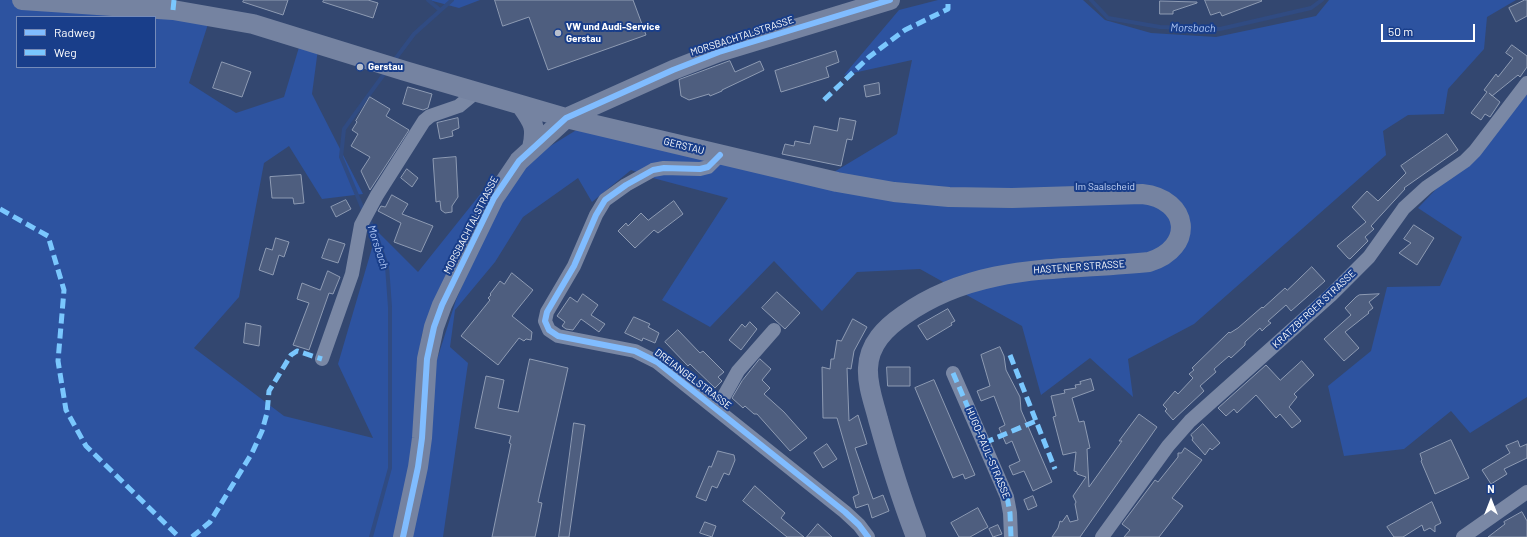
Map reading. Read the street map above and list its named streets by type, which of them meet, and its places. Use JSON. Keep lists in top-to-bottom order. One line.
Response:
{"streets":{"main road":["MORSBACHTALSTRASSE","GERSTAU","HASTENER STRASSE"],"street":["KRATZBERGER STRASSE","DREIANGELSTRASSE","HUGO-PAUL-STRASSE"]},"crossings":[["MORSBACHTALSTRASSE","GERSTAU"],["GERSTAU","HASTENER STRASSE"],["GERSTAU","DREIANGELSTRASSE"]],"water":["Morsbach"],"parks":["Im Saalscheid"],"places":["VW und Audi-Service Gerstau","Gerstau"],"legend":["Radweg","Weg"],"scale_bar":"50 m","north":"top"}
